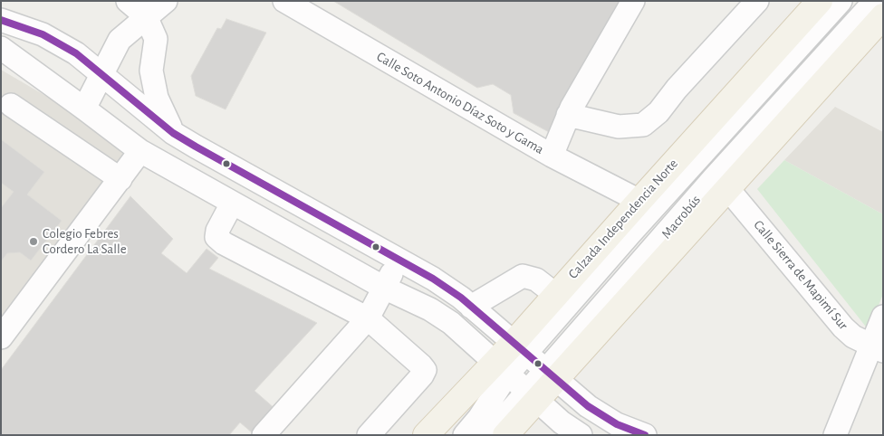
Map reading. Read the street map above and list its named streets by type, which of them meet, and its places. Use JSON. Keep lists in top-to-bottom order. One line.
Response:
{"streets":{"main road":["Calzada Independencia Norte"],"street":["Calle Soto Antonio Díaz Soto y Gama","Macrobús","Calle Sierra de Mapimí Sur"]},"crossings":[["Calle Soto Antonio Díaz Soto y Gama","Calzada Independencia Norte"],["Macrobús","Calzada Independencia Norte"],["Calzada Independencia Norte","Calle Sierra de Mapimí Sur"]],"places":["Colegio Febres Cordero La Salle"]}
